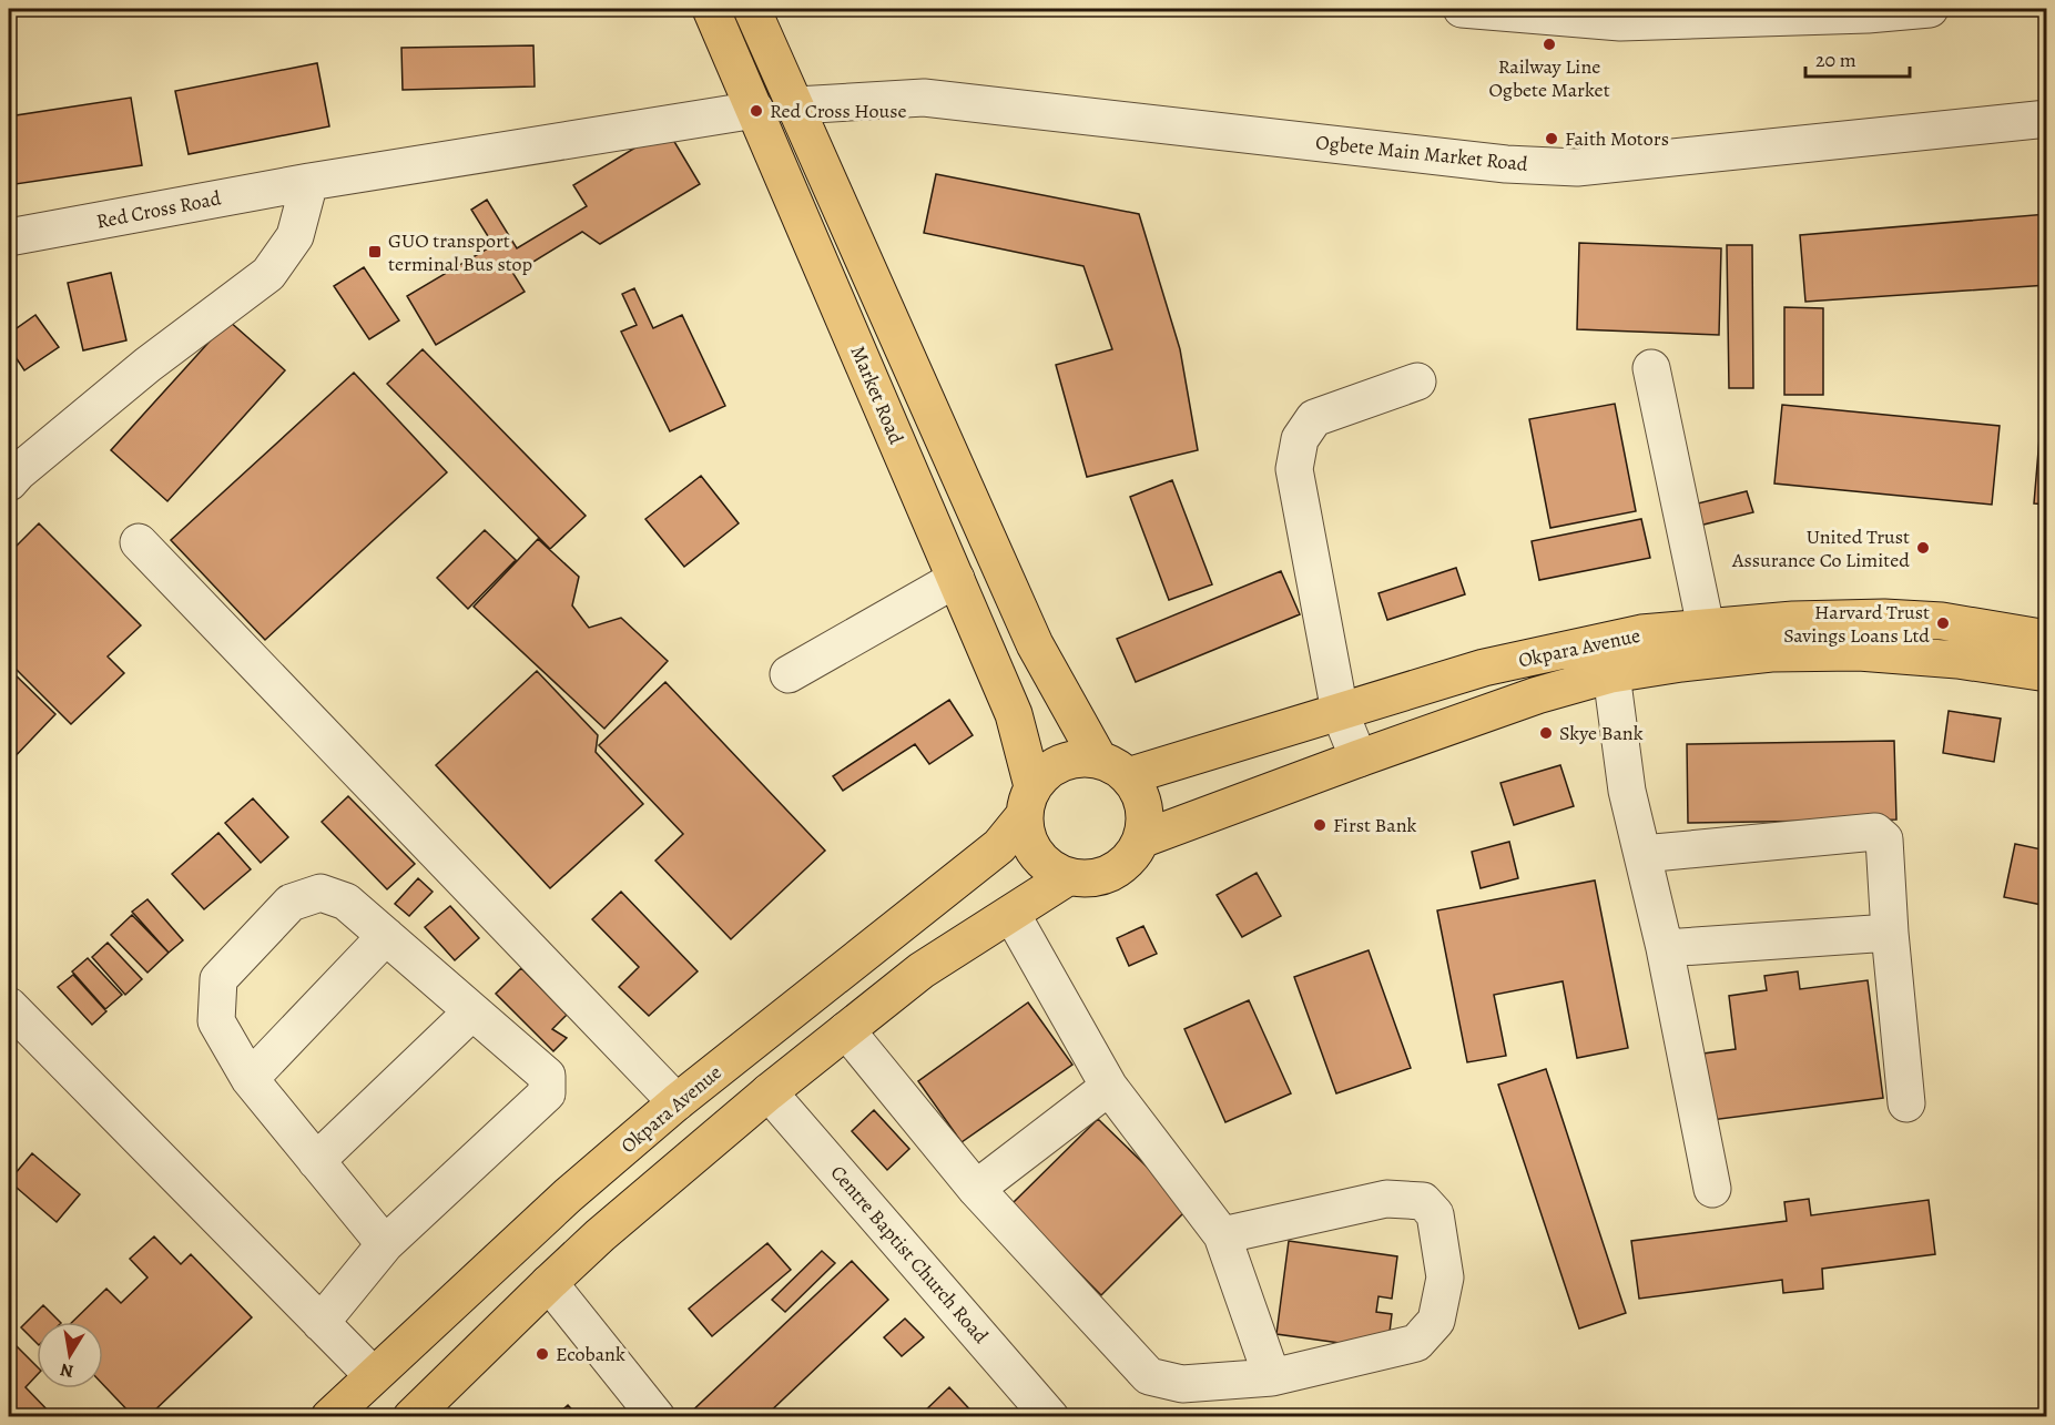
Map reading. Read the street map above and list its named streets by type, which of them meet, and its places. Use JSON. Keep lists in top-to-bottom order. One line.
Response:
{"streets":{"main road":["Market Road","Okpara Avenue"],"street":["Ogbete Main Market Road","Red Cross Road","Centre Baptist Church Road"]},"crossings":[["Red Cross Road","Market Road"],["Market Road","Okpara Avenue"]],"places":{"other":["Railway Line Ogbete Market","Red Cross House","Faith Motors","United Trust Assurance Co Limited","Harvard Trust Savings Loans Ltd","Skye Bank","First Bank","Ecobank"],"transit":["GUO transport terminal Bus stop"]},"scale_bar":"20 m","north":"bottom"}
